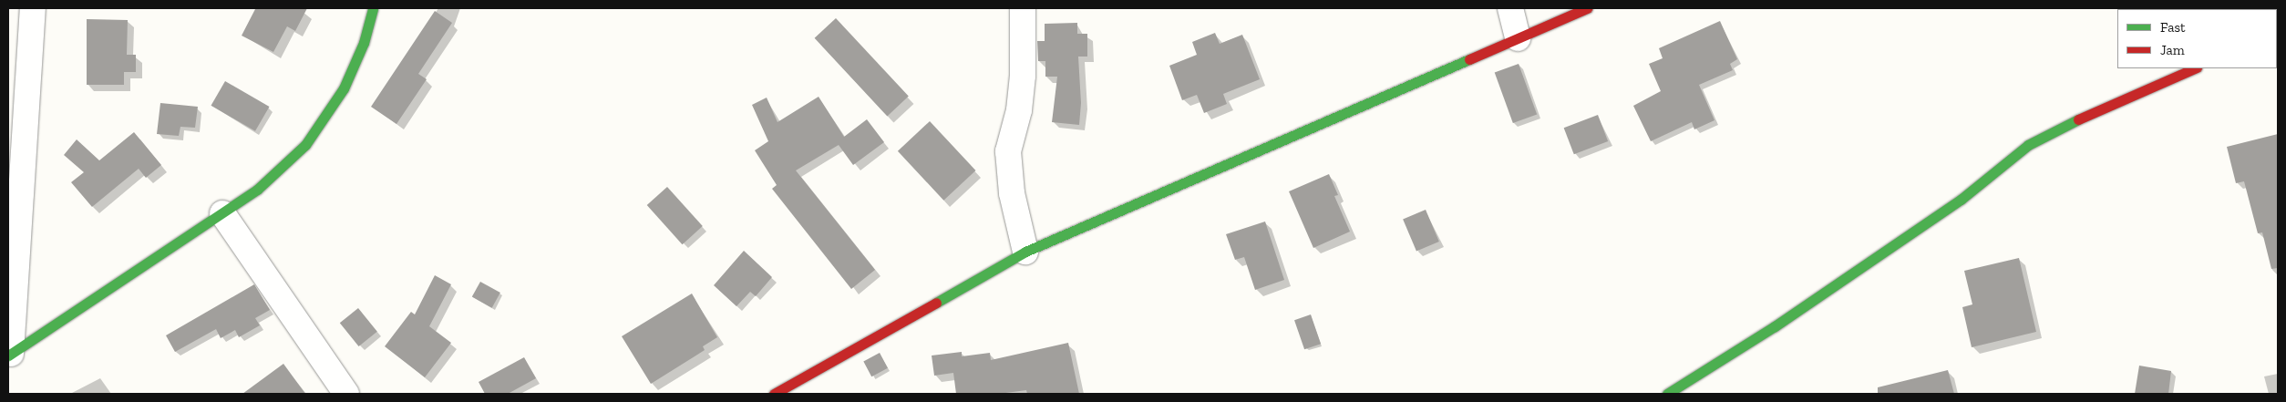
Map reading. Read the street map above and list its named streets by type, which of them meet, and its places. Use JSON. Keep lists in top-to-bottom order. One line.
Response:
{"legend":["Fast","Jam"]}
